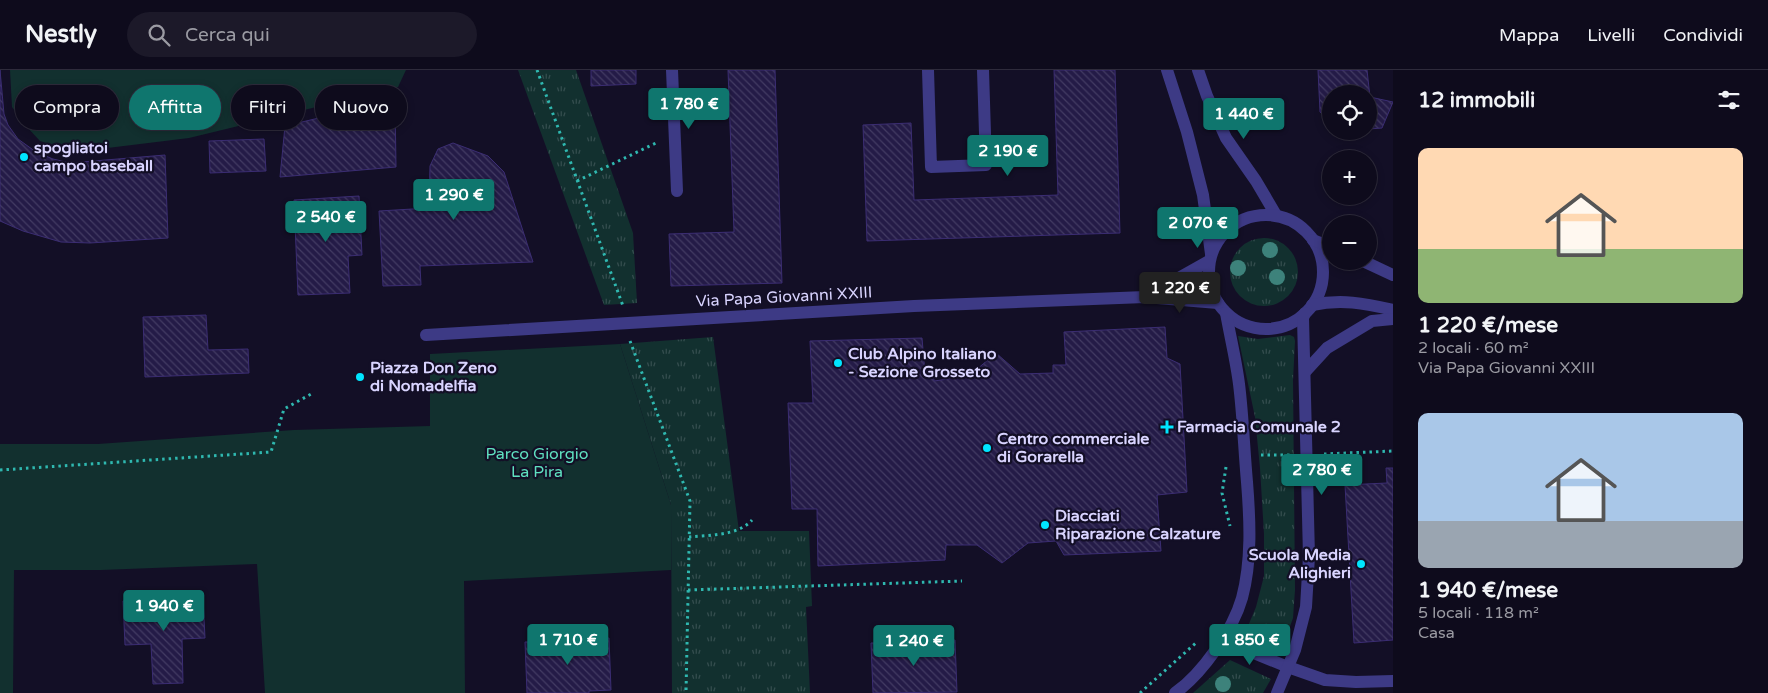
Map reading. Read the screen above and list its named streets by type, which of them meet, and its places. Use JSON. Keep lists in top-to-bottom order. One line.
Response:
{"streets":{"street":["Via Papa Giovanni XXIII"]},"parks":["Parco Giorgio La Pira"],"places":{"other":["spogliatoi campo baseball","Club Alpino Italiano - Sezione Grosseto","Piazza Don Zeno di Nomadelfia","Centro commerciale di Gorarella","Diacciati Riparazione Calzature","Scuola Media Alighieri"],"health":["Farmacia Comunale 2"]},"page":{"header":"Nestly","search":"Cerca qui","nav":["Mappa","Livelli","Condividi"],"heading":"12 immobili","map_buttons":["+","−"],"chip":["Compra","Affitta","Filtri","Nuovo"],"price":["1 780 €","1 440 €","2 190 €","1 290 €","2 540 €","2 070 €","1 220 €","2 780 €","1 940 €","1 710 €","1 850 €","1 240 €"],"list":[{"name":"1 220 €/mese","note":"2 locali · 60 m² · Via Papa Giovanni XXIII"},{"name":"1 940 €/mese","note":"5 locali · 118 m² · Casa"}]}}
